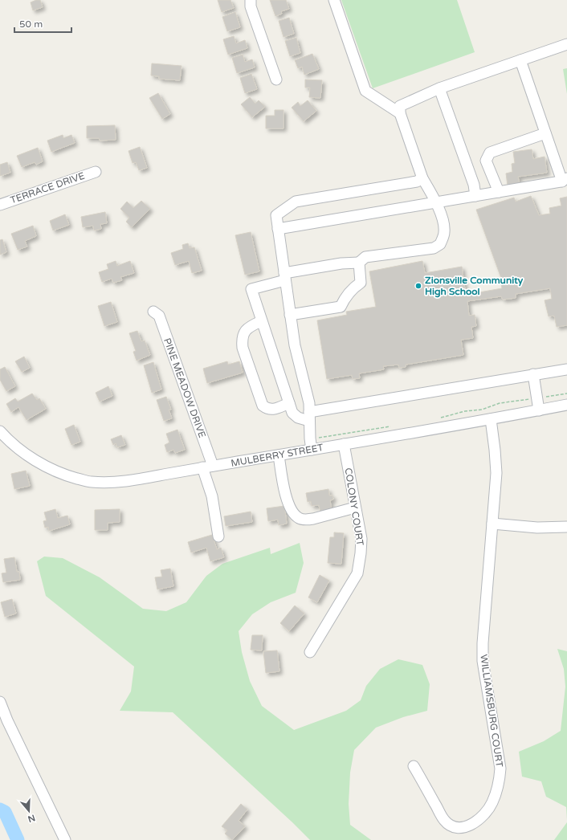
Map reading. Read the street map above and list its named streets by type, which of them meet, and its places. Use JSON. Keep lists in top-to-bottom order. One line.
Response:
{"streets":{"street":["TERRACE DRIVE","PINE MEADOW DRIVE","MULBERRY STREET","COLONY COURT","WILLIAMSBURG COURT"]},"crossings":[["PINE MEADOW DRIVE","MULBERRY STREET"],["MULBERRY STREET","COLONY COURT"],["MULBERRY STREET","WILLIAMSBURG COURT"]],"places":["Zionsville Community High School"],"scale_bar":"50 m","north":"bottom"}
